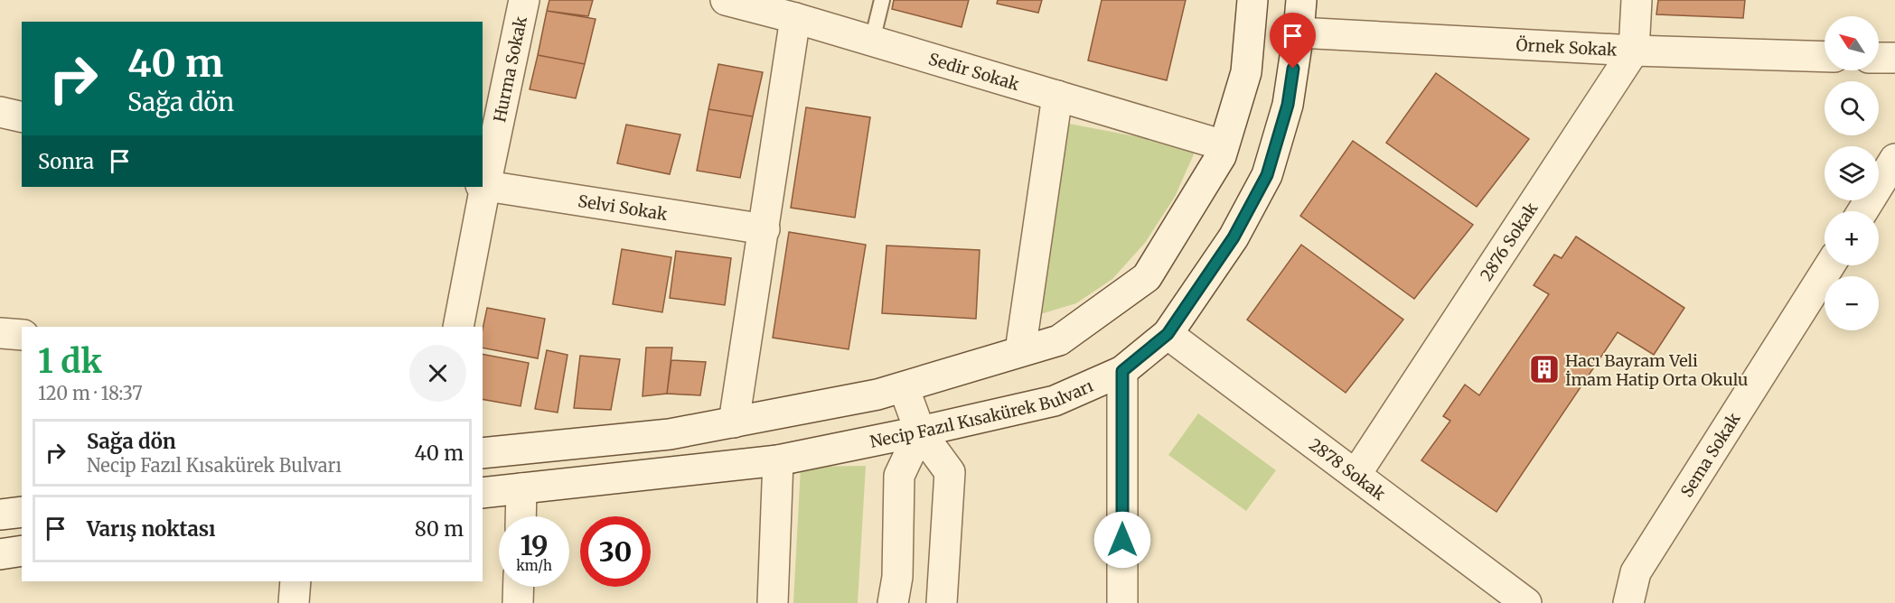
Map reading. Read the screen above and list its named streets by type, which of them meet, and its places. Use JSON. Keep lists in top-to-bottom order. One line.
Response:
{"streets":{"street":["Örnek Sokak","Hurma Sokak","Sedir Sokak","Selvi Sokak","2876 Sokak","Necip Fazıl Kısakürek Bulvarı","Sema Sokak","2878 Sokak"]},"crossings":[["Örnek Sokak","2876 Sokak"],["Örnek Sokak","Necip Fazıl Kısakürek Bulvarı"],["Hurma Sokak","Selvi Sokak"],["2876 Sokak","2878 Sokak"],["Necip Fazıl Kısakürek Bulvarı","2878 Sokak"]],"places":{"building":["Hacı Bayram Veli İmam Hatip Orta Okulu"]},"north":"top left","page":{"map_buttons":["+","−"],"turn":["40 m","Sağa dön"],"then":"Sonra","heading":["1 dk","120 m · 18:37"],"list":[{"name":"Sağa dön","note":"Necip Fazıl Kısakürek Bulvarı","value":"40 m"},{"name":"Varış noktası","value":"80 m"}],"speed":"19 km/h","limit":"30"}}
